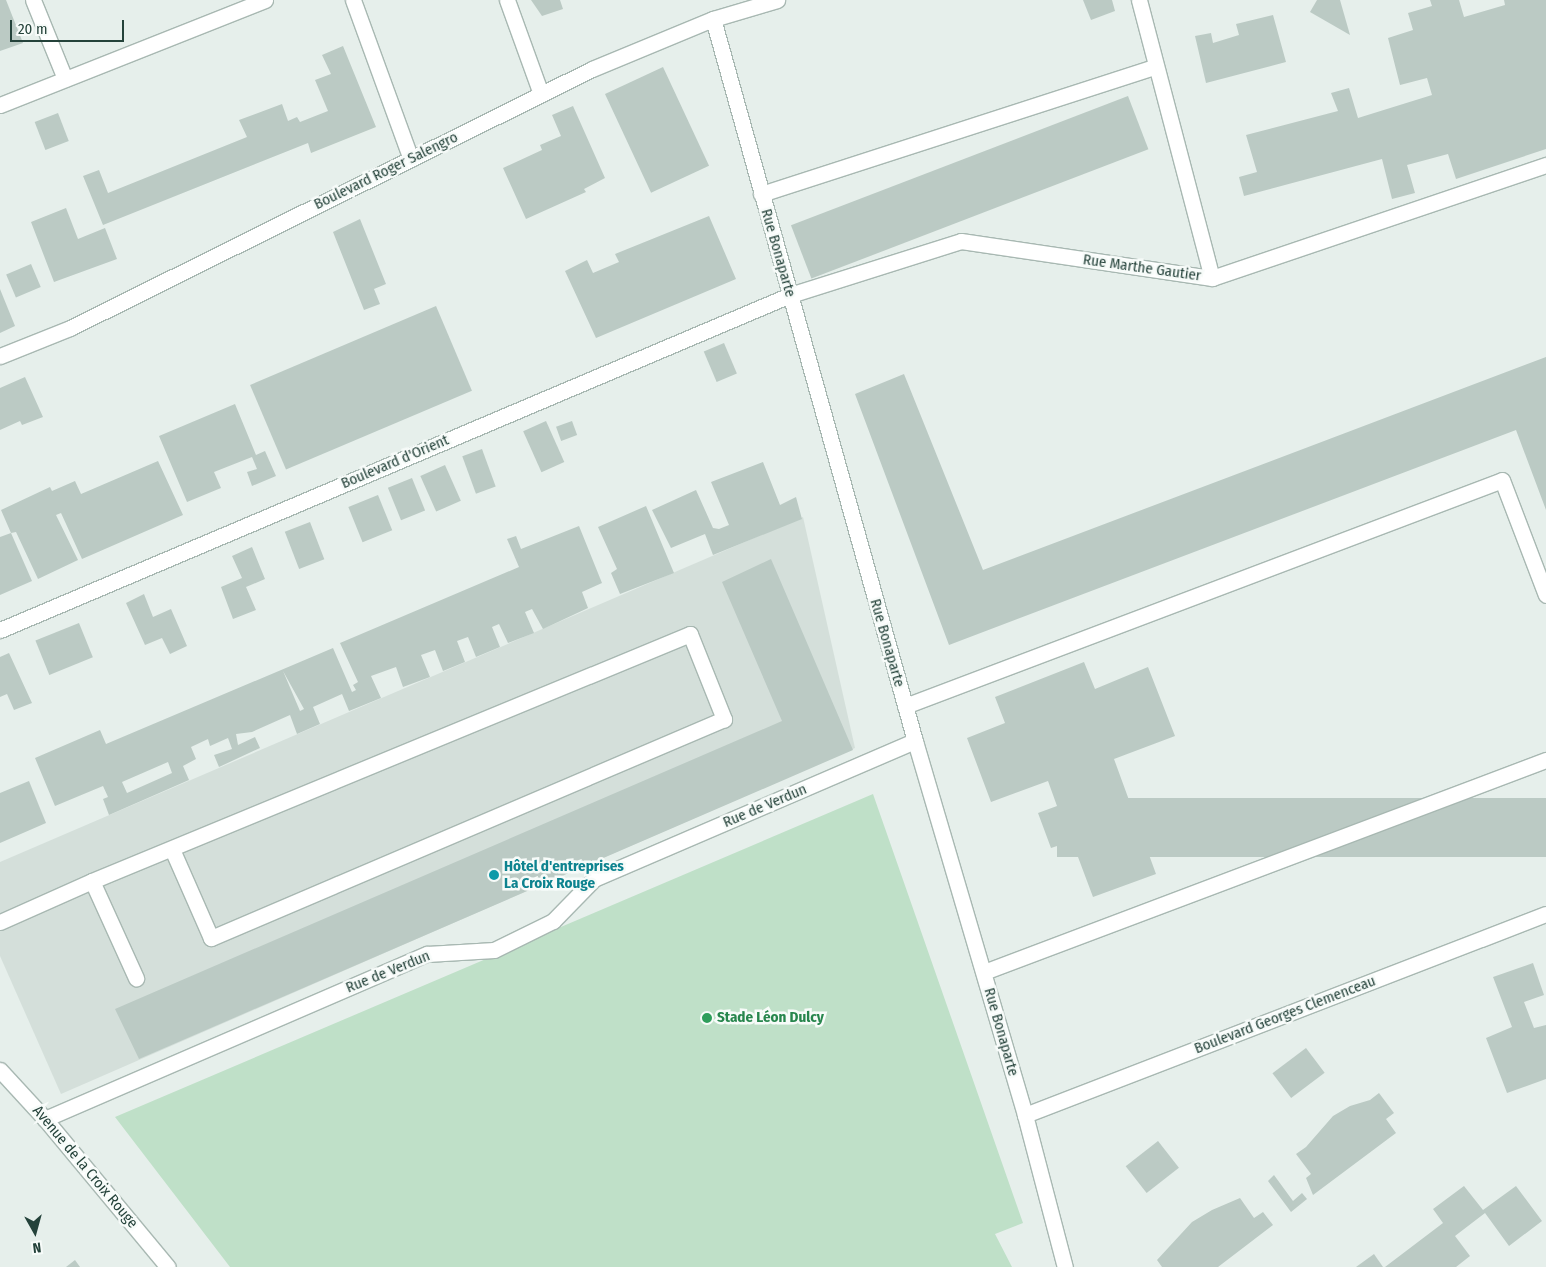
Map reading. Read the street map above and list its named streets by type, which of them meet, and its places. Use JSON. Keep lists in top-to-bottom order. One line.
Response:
{"streets":{"street":["Boulevard Roger Salengro","Rue Bonaparte","Rue Marthe Gautier","Boulevard d'Orient","Rue de Verdun","Boulevard Georges Clemenceau","Avenue de la Croix Rouge"]},"crossings":[["Boulevard Roger Salengro","Rue Bonaparte"],["Rue Bonaparte","Rue Marthe Gautier"],["Rue Bonaparte","Boulevard d'Orient"],["Rue Bonaparte","Rue de Verdun"],["Rue Bonaparte","Boulevard Georges Clemenceau"],["Rue Marthe Gautier","Boulevard d'Orient"],["Rue de Verdun","Avenue de la Croix Rouge"]],"places":["Hôtel d'entreprises La Croix Rouge","Stade Léon Dulcy"],"scale_bar":"20 m","north":"bottom"}
